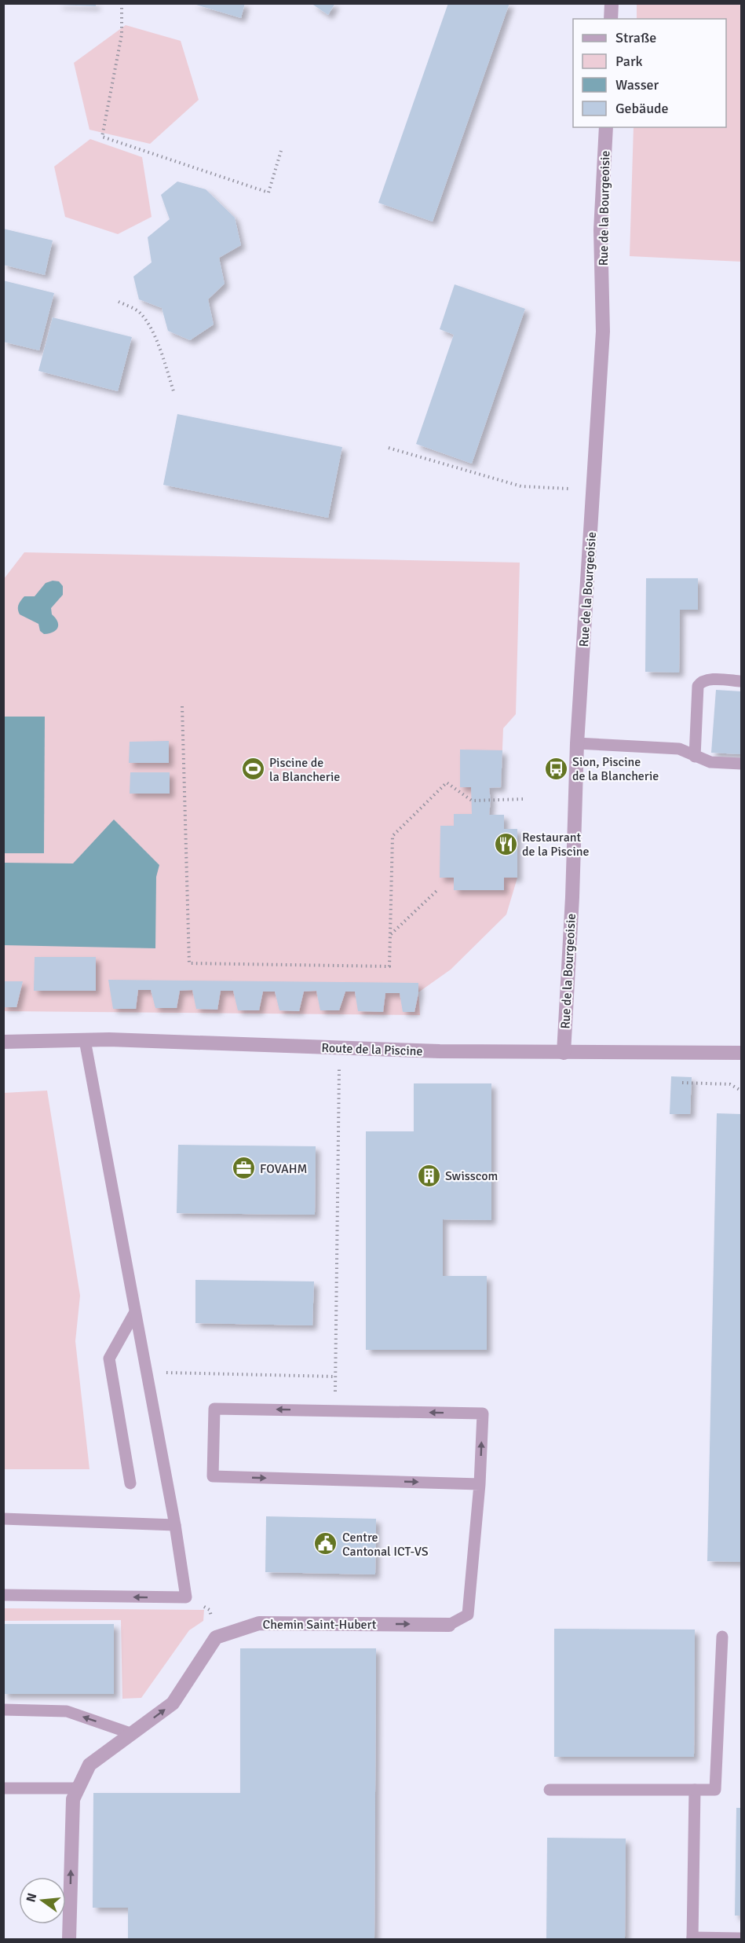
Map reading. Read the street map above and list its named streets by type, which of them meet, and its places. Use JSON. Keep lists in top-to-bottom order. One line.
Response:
{"streets":{"street":["Rue de la Bourgeoisie","Route de la Piscine","Chemin Saint-Hubert"]},"crossings":[["Rue de la Bourgeoisie","Route de la Piscine"]],"places":{"bus stop":["Sion, Piscine de la Blancherie"],"sports":["Piscine de la Blancherie"],"restaurant":["Restaurant de la Piscine"],"office":["FOVAHM"],"building":["Swisscom"],"public building":["Centre Cantonal ICT-VS"]},"legend":["Straße","Park","Wasser","Gebäude"],"north":"left"}
